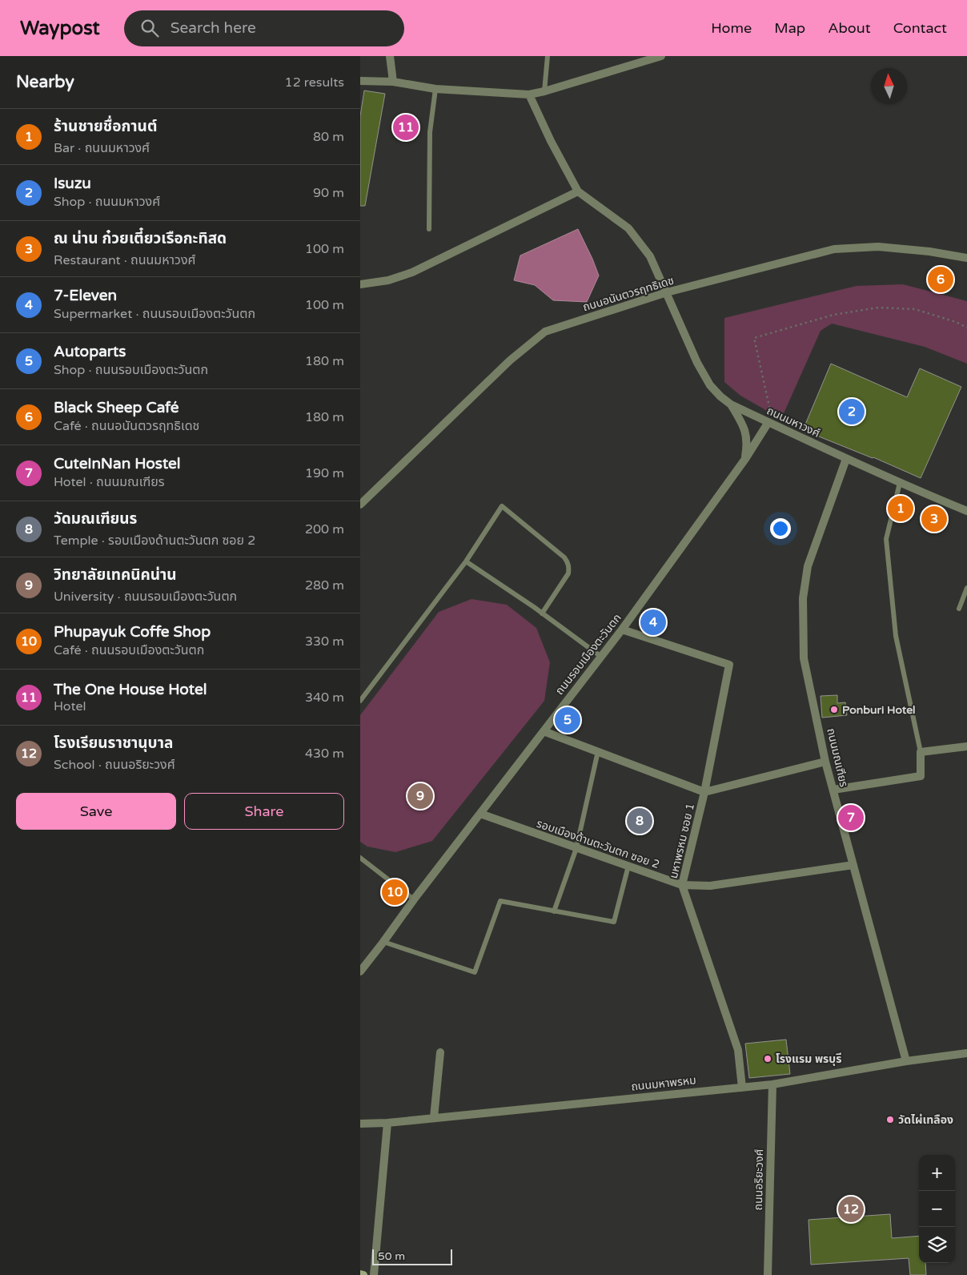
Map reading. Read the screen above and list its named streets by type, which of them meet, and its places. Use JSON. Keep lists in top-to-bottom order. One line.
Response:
{"streets":{"street":["ถนนอนันตวรฤทธิเดช","ถนนมหาวงศ์","ถนนรอบเมืองตะวันตก","ถนนมณเฑียร","มหาพรหม ซอย 1","รอบเมืองด้านตะวันตก ซอย 2","ถนนมหาพรหม","ถนนอริยะวงศ์"]},"crossings":[["ถนนอนันตวรฤทธิเดช","ถนนมหาวงศ์"],["ถนนมหาวงศ์","ถนนรอบเมืองตะวันตก"],["ถนนมหาวงศ์","ถนนมณเฑียร"],["ถนนรอบเมืองตะวันตก","มหาพรหม ซอย 1"],["ถนนรอบเมืองตะวันตก","รอบเมืองด้านตะวันตก ซอย 2"],["ถนนมณเฑียร","รอบเมืองด้านตะวันตก ซอย 2"],["ถนนมณเฑียร","ถนนมหาพรหม"],["มหาพรหม ซอย 1","รอบเมืองด้านตะวันตก ซอย 2"],["มหาพรหม ซอย 1","ถนนมหาพรหม"],["ถนนมหาพรหม","ถนนอริยะวงศ์"]],"places":["Ponburi Hotel","โรงแรม พรบุรี","วัดไผ่เทลือง"],"scale_bar":"50 m","north":"top","page":{"header":"Waypost","search":"Search here","nav":["Home","Map","About","Contact"],"heading":["Nearby","12 results"],"list":[{"mark":"1","name":"ร้านชายชื่อกานต์","note":"Bar · ถนนมหาวงศ์","value":"80 m"},{"mark":"2","name":"Isuzu","note":"Shop · ถนนมหาวงศ์","value":"90 m"},{"mark":"3","name":"ณ น่าน ก๋วยเตี๋ยวเรือกะทิสด","note":"Restaurant · ถนนมหาวงศ์","value":"100 m"},{"mark":"4","name":"7-Eleven","note":"Supermarket · ถนนรอบเมืองตะวันตก","value":"100 m"},{"mark":"5","name":"Autoparts","note":"Shop · ถนนรอบเมืองตะวันตก","value":"180 m"},{"mark":"6","name":"Black Sheep Café","note":"Café · ถนนอนันตวรฤทธิเดช","value":"180 m"},{"mark":"7","name":"CuteInNan Hostel","note":"Hotel · ถนนมณเฑียร","value":"190 m"},{"mark":"8","name":"วัดมณเฑียนร","note":"Temple · รอบเมืองด้านตะวันตก ซอย 2","value":"200 m"},{"mark":"9","name":"วิทยาลัยเทคนิคน่าน","note":"University · ถนนรอบเมืองตะวันตก","value":"280 m"},{"mark":"10","name":"Phupayuk Coffe Shop","note":"Café · ถนนรอบเมืองตะวันตก","value":"330 m"},{"mark":"11","name":"The One House Hotel","note":"Hotel","value":"340 m"},{"mark":"12","name":"โรงเรียนราชานุบาล","note":"School · ถนนอริยะวงศ์","value":"430 m"}],"pins":["11","6","2","1","3","4","5","9","7","8","10","12"],"buttons":["Save","Share"],"map_buttons":["+","−"],"scale":"50 m"}}
